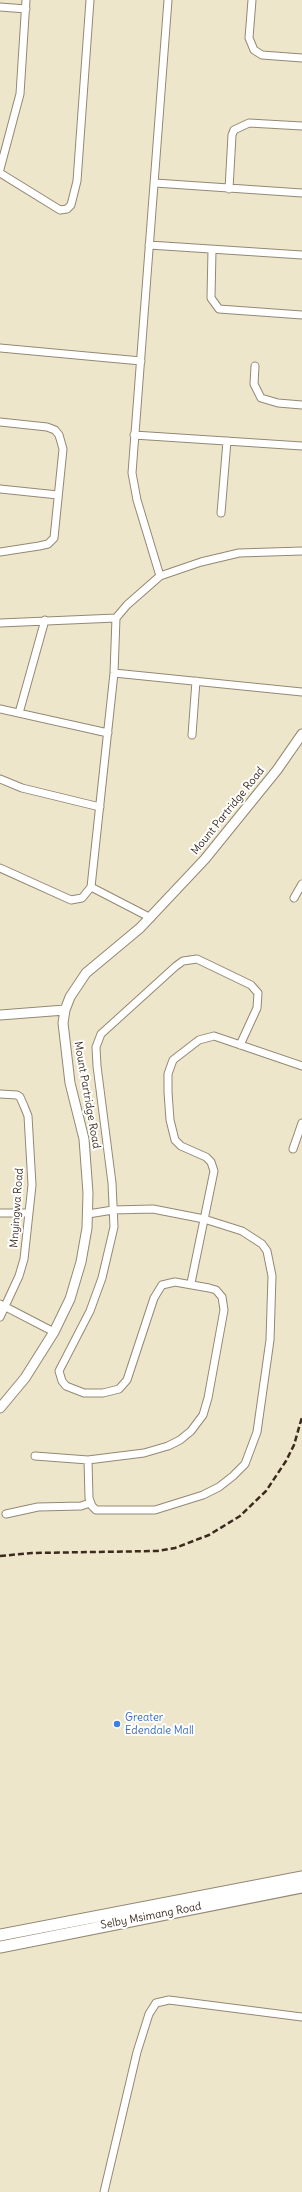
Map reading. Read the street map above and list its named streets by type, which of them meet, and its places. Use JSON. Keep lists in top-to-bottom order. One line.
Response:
{"streets":{"main road":["Selby Msimang Road"],"street":["Mount Partridge Road","Mnyingwa Road"]},"places":["Greater Edendale Mall"]}
